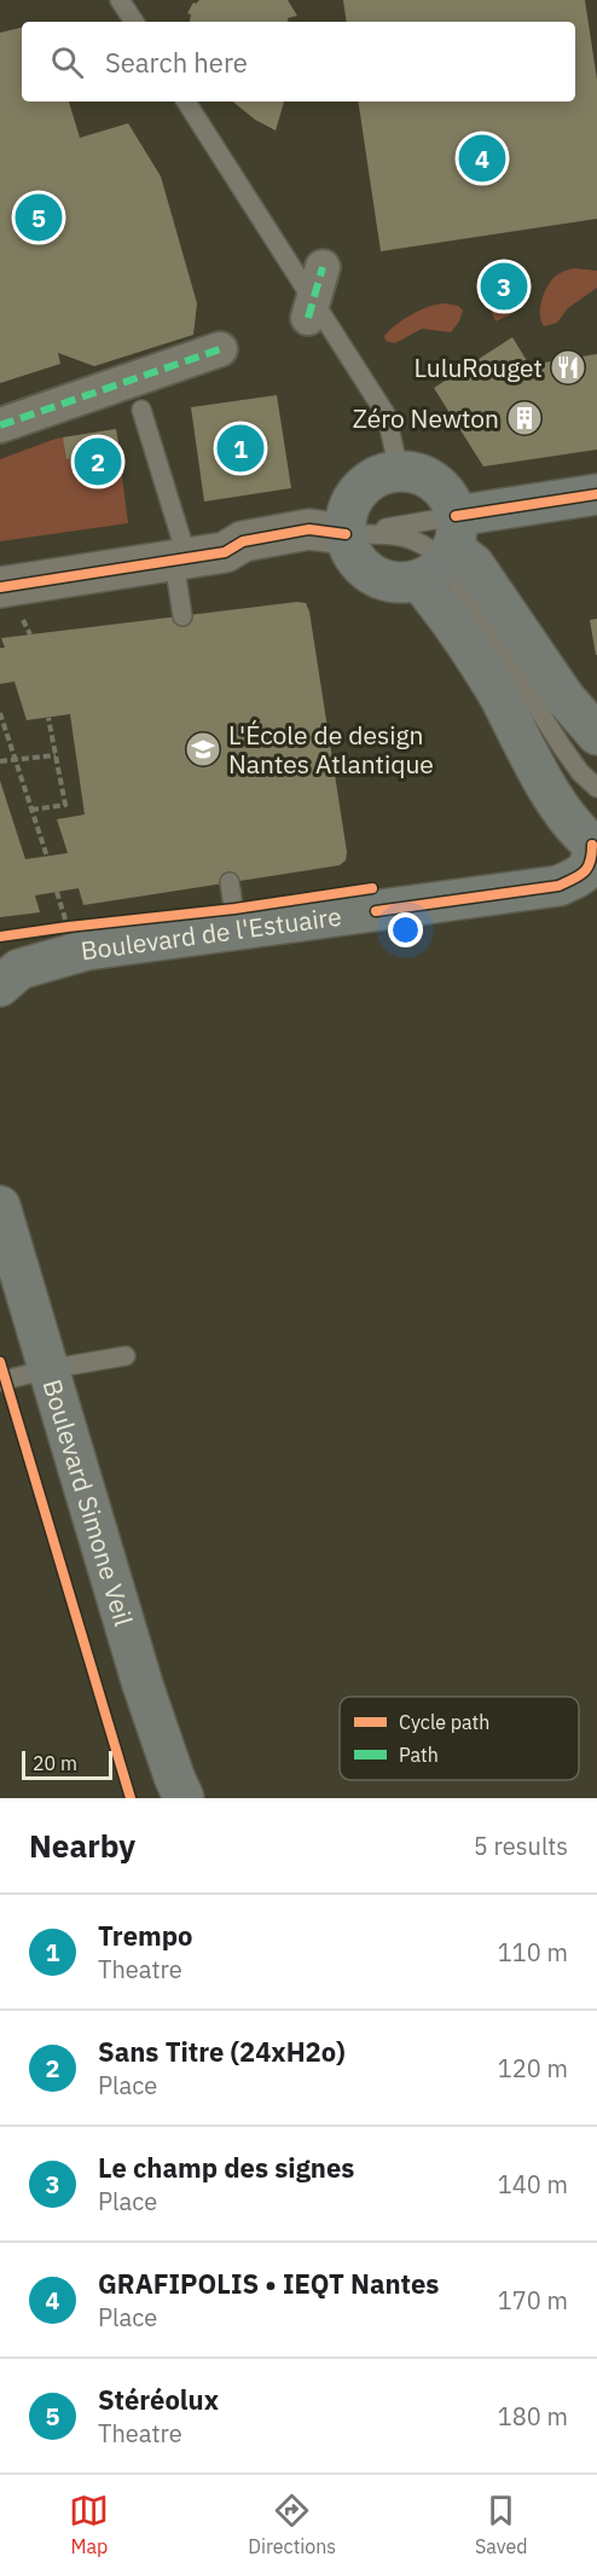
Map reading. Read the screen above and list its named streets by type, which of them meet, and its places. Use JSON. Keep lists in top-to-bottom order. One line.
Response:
{"streets":{"main road":["Boulevard de l'Estuaire","Boulevard Simone Veil"]},"places":{"restaurant":["LuluRouget"],"building":["Zéro Newton"],"school or university":["L'École de design Nantes Atlantique"]},"legend":["Cycle path","Path"],"scale_bar":"20 m","page":{"search":"Search here","pins":["4","5","3","1","2"],"scale":"20 m","heading":["Nearby","5 results"],"list":[{"mark":"1","name":"Trempo","note":"Theatre","value":"110 m"},{"mark":"2","name":"Sans Titre (24xH2o)","note":"Place","value":"120 m"},{"mark":"3","name":"Le champ des signes","note":"Place","value":"140 m"},{"mark":"4","name":"GRAFIPOLIS • IEQT Nantes","note":"Place","value":"170 m"},{"mark":"5","name":"Stéréolux","note":"Theatre","value":"180 m"}],"nav":["Map","Directions","Saved"]}}
